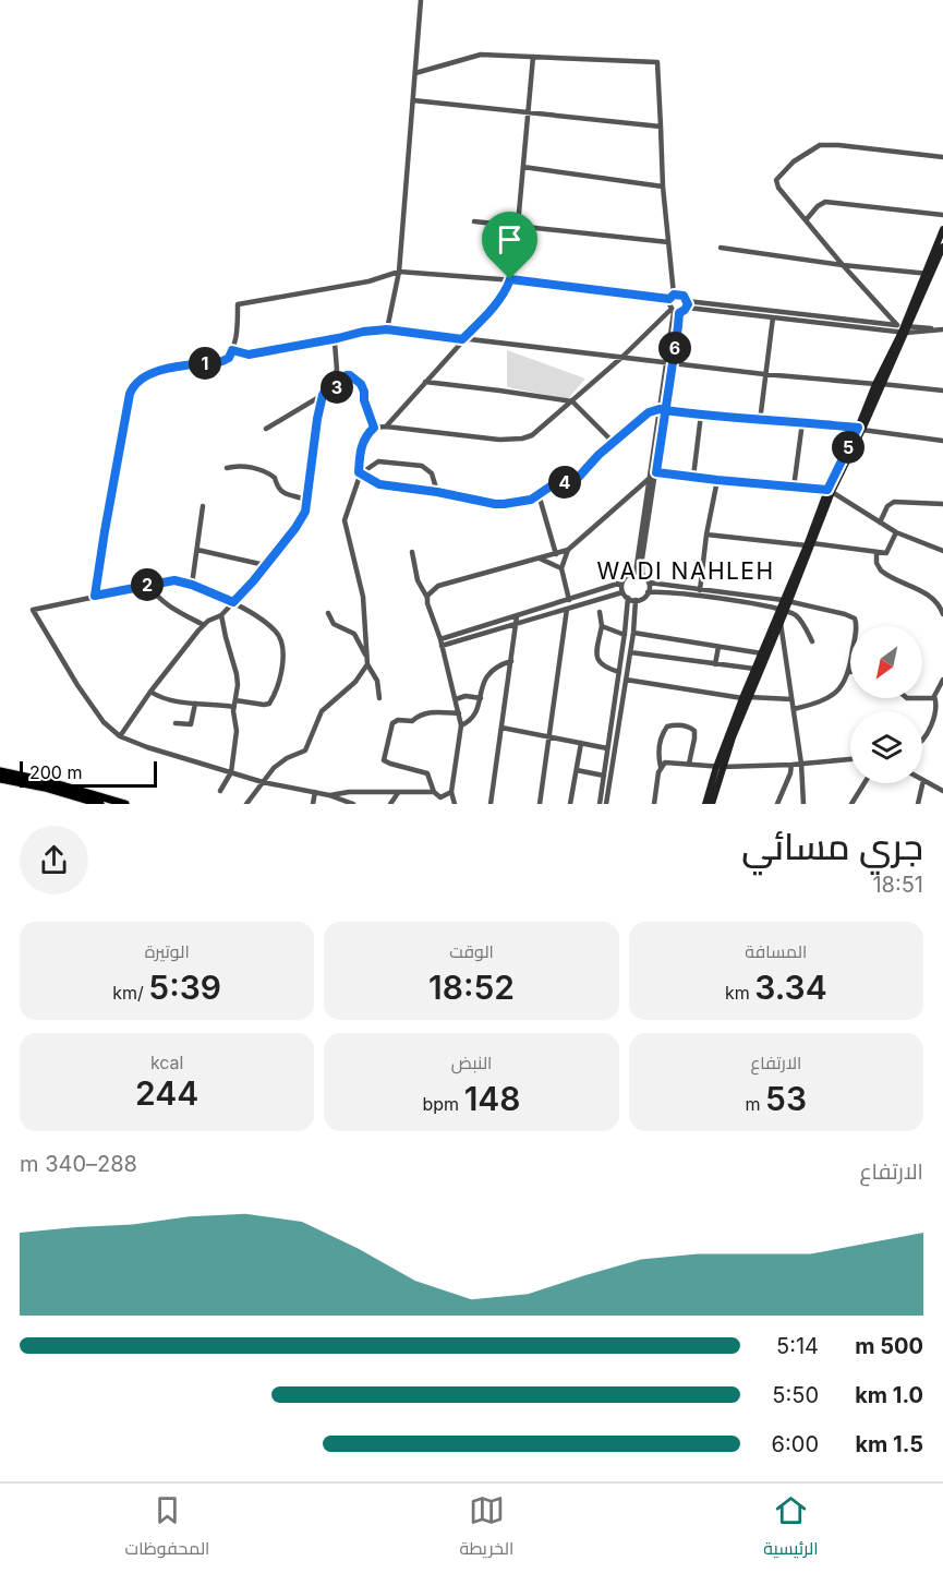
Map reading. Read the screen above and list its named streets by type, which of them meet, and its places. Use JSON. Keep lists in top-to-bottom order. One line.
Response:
{"districts":["WADI NAHLEH"],"scale_bar":"200 m","north":"bottom left","page":{"pins":["6","1","3","5","4","2"],"scale":"200 m","heading":["جري مسائي","18:51"],"stats":[["المسافة","3.34 km"],["الوقت","18:52"],["الوتيرة","5:39 /km"],["الارتفاع","53 m"],["النبض","148 bpm"],["kcal","244"]],"chart":["الارتفاع","288–340 m"],"list":[{"name":"500 m","note":"5:14"},{"name":"1.0 km","note":"5:50"},{"name":"1.5 km","note":"6:00"}],"tabs":["الرئيسية","الخريطة","المحفوظات"]}}
